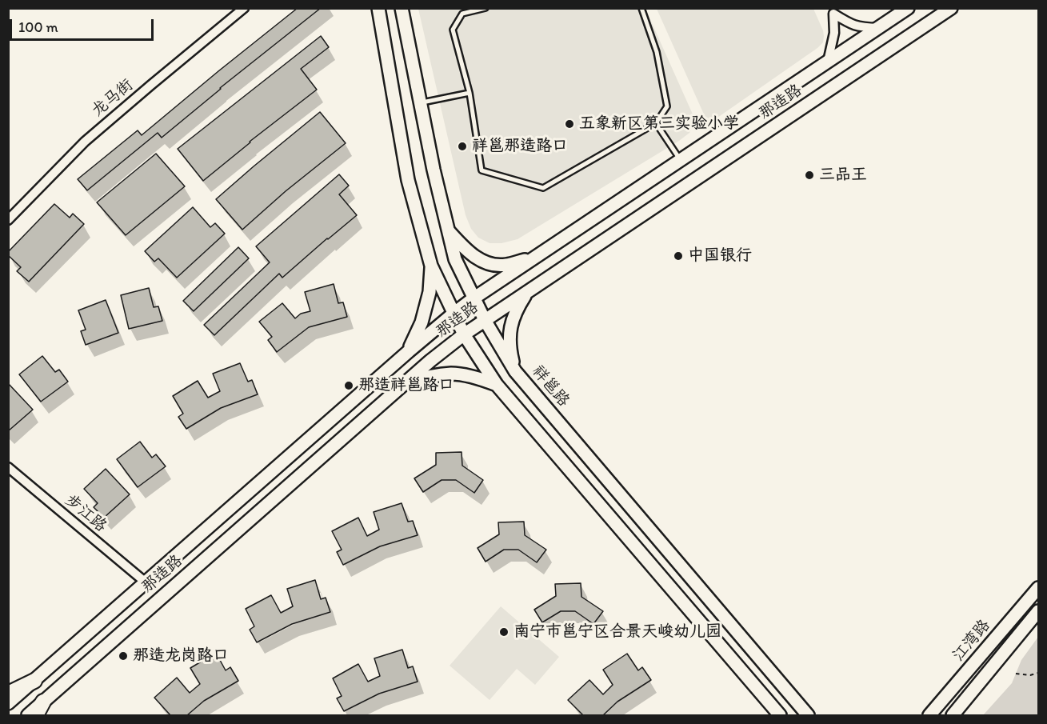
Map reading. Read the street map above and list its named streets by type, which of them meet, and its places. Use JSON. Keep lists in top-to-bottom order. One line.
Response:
{"streets":{"street":["龙马街","那造路","祥邕路","步江路","江湾路"]},"crossings":[["那造路","祥邕路"],["那造路","步江路"]],"places":["五象新区第三实验小学","祥邕那造路口","三品王","中国银行","那造祥邕路口","南宁市邕宁区合景天峻幼儿园","那造龙岗路口"],"scale_bar":"100 m"}
